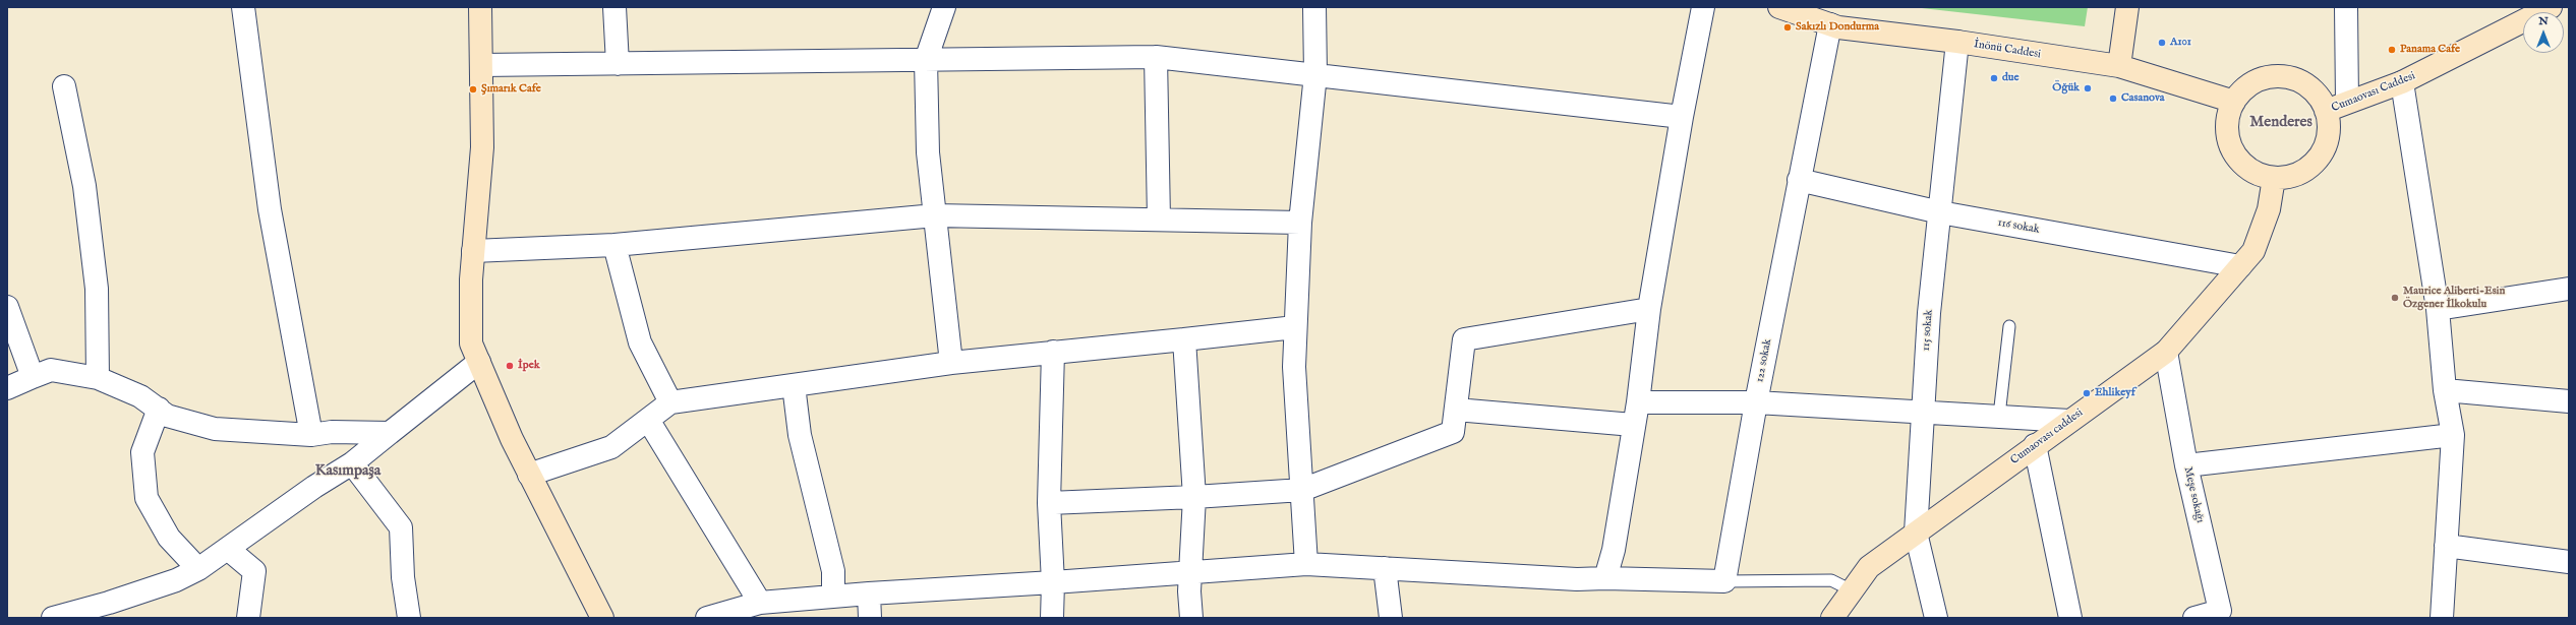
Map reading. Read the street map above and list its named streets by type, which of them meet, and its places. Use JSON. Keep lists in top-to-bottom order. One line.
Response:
{"streets":{"main road":["İnönü Caddesi","Cumaovası Caddesi","Cumaovası caddesi"],"street":["116 sokak","115 sokak","122 sokak","Meşe sokağı"]},"crossings":[["İnönü Caddesi","Cumaovası Caddesi"],["İnönü Caddesi","115 sokak"],["İnönü Caddesi","122 sokak"],["İnönü Caddesi","Cumaovası caddesi"],["Cumaovası Caddesi","Cumaovası caddesi"],["116 sokak","115 sokak"],["116 sokak","122 sokak"],["116 sokak","Cumaovası caddesi"],["115 sokak","Cumaovası caddesi"],["Cumaovası caddesi","Meşe sokağı"]],"districts":["Menderes","Kasımpaşa"],"places":["Sakızlı Dondurma","A101","Panama Cafe","due","Öğük","Şımarık Cafe","Casanova","Maurice Aliberti-Esin Özgener İlkokulu","İpek","Ehlikeyf"],"north":"top"}
